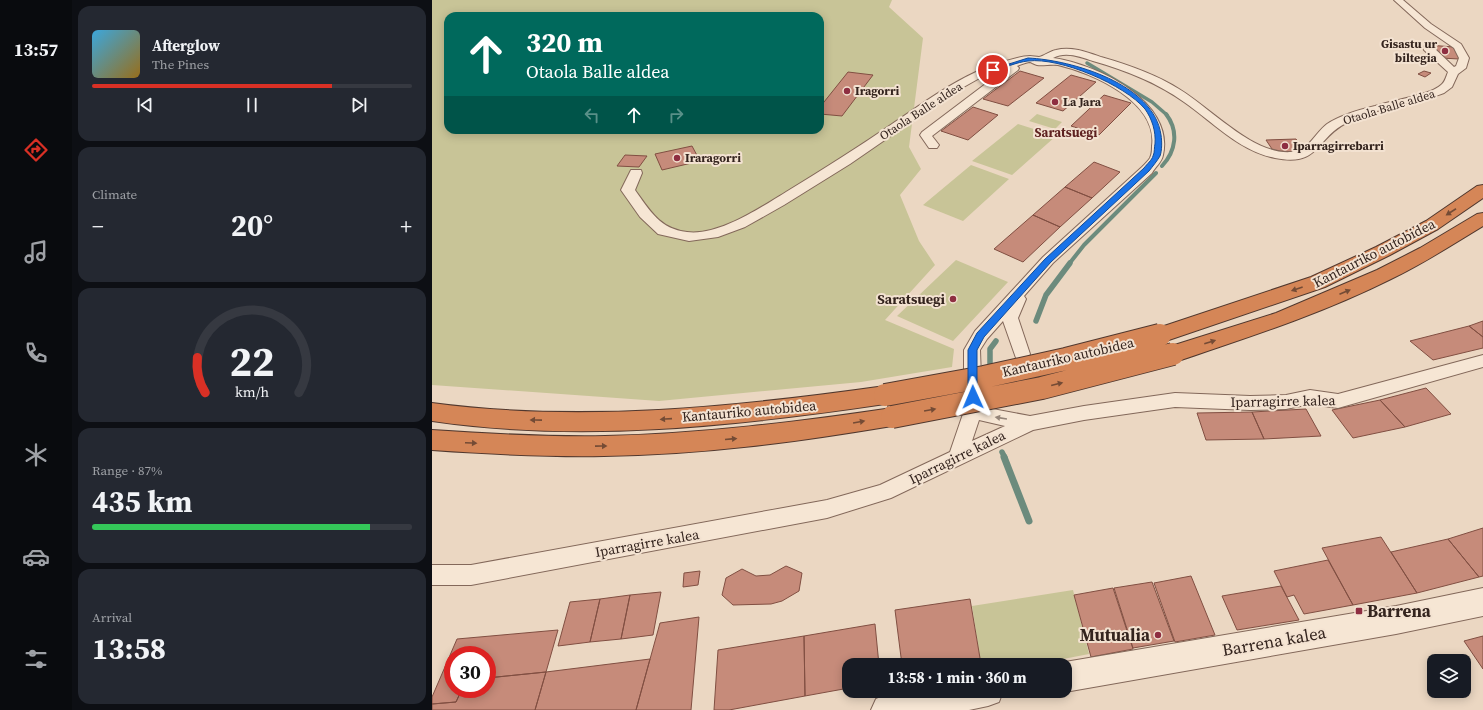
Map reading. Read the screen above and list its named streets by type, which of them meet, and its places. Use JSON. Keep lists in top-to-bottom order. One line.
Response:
{"streets":{"highway":["Kantauriko autobidea"],"street":["Otaola Balle aldea","Iparragirre kalea","Barrena kalea"]},"districts":["Saratsuegi"],"places":{"other":["Gisastu ur biltegia","Iragorri","La Jara","Iparragirrebarri","Iraragorri","Saratsuegi","Mutualia"],"transit":["Barrena"]},"page":{"tabs":"13:57","turn":["320 m","Otaola Balle aldea"],"song":["Afterglow","The Pines"],"tile":["Climate",["Range · 87%","435 km"],["Arrival","13:58"]],"heat":["−","20°","+"],"limit":"30","trip":"13:58 · 1 min · 360 m","gauge":["22","km/h"]}}
